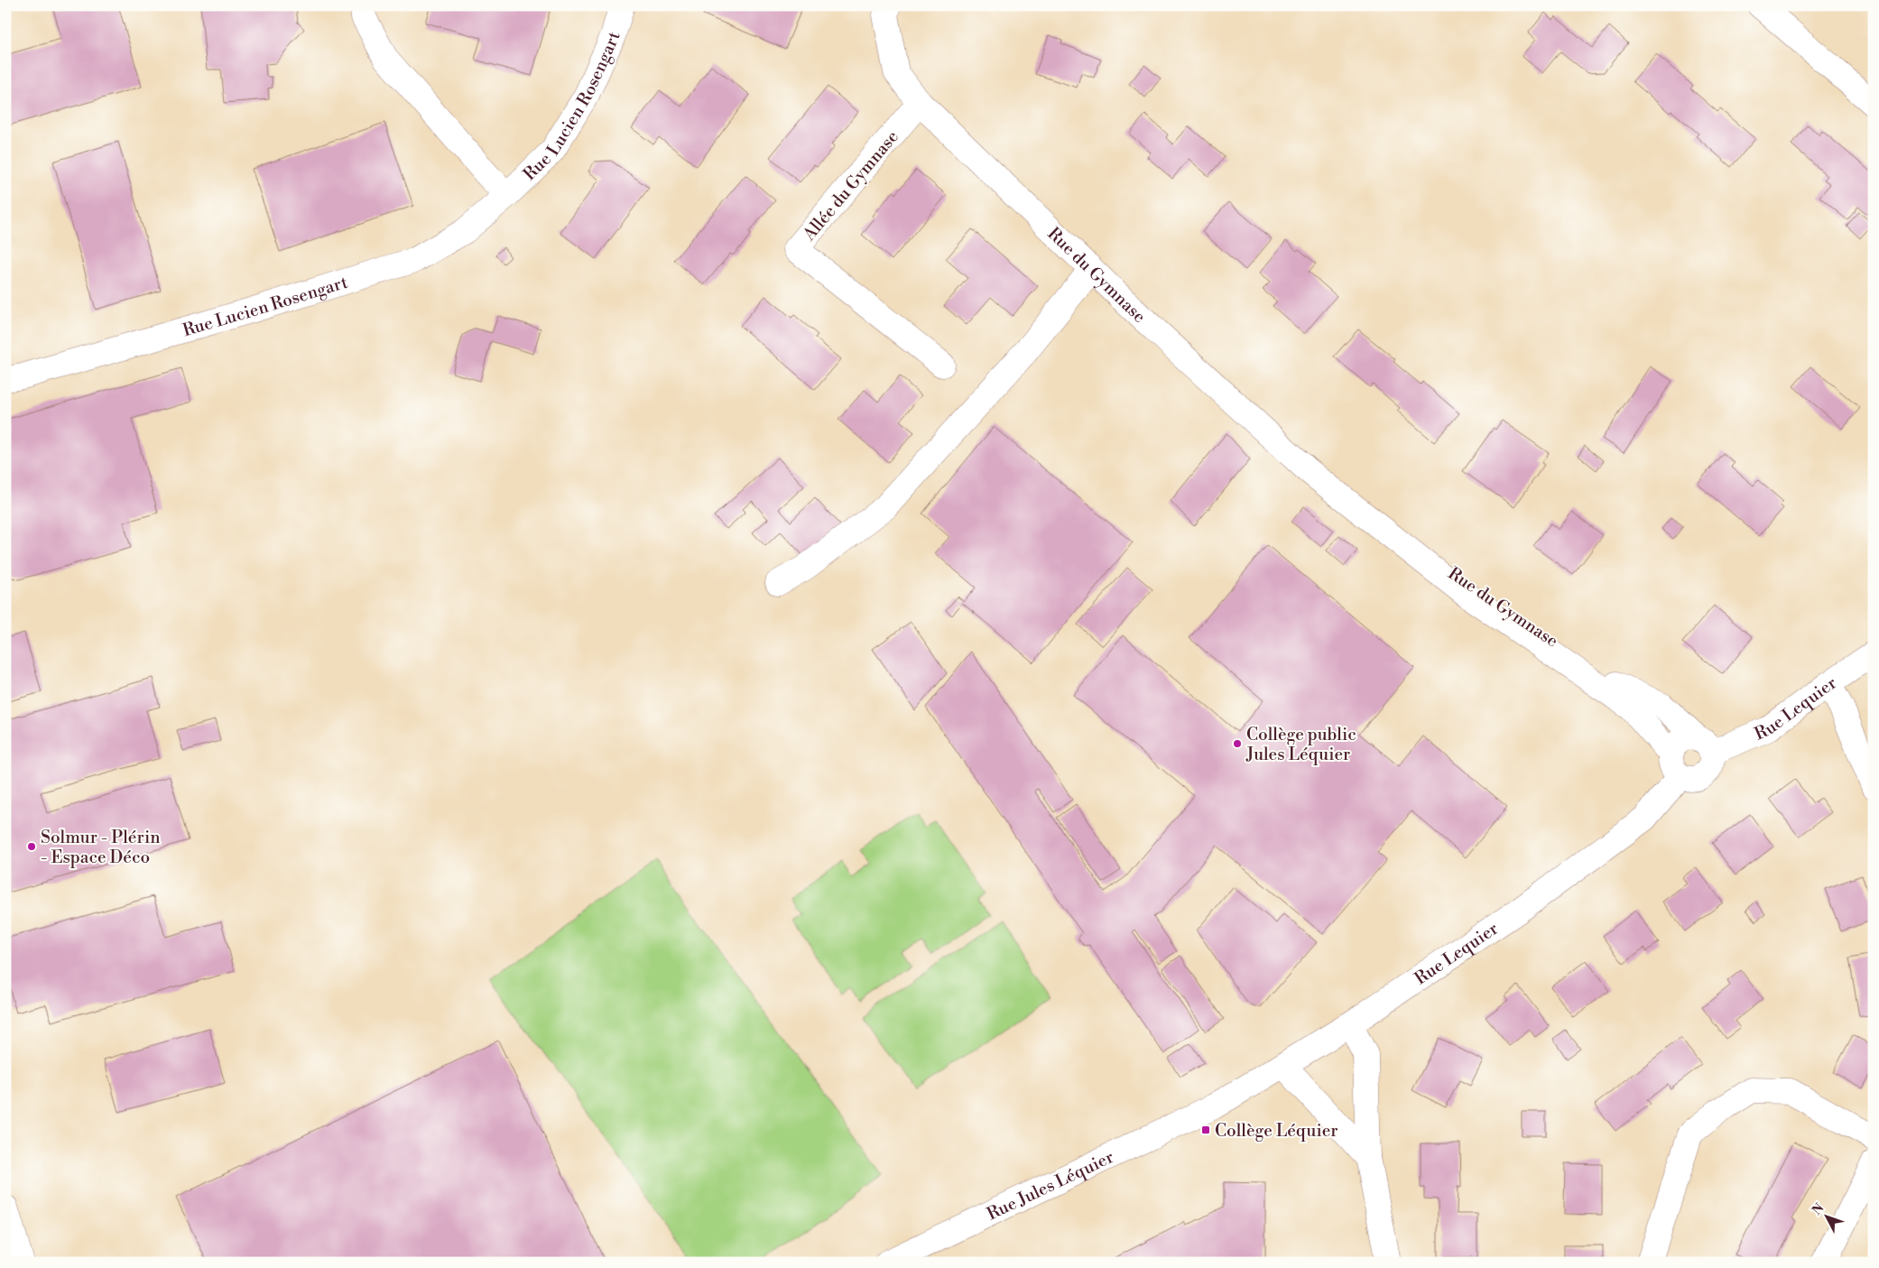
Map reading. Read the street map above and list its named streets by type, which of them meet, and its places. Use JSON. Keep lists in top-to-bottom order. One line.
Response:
{"streets":{"street":["Rue Lucien Rosengart","Allée du Gymnase","Rue du Gymnase","Rue Lequier","Rue Jules Léquier"]},"crossings":[["Allée du Gymnase","Rue du Gymnase"],["Rue du Gymnase","Rue Lequier"],["Rue Lequier","Rue Jules Léquier"]],"places":{"other":["Collège public Jules Léquier","Solmur - Plérin - Espace Déco"],"transit":["Collège Léquier"]},"north":"top left"}
